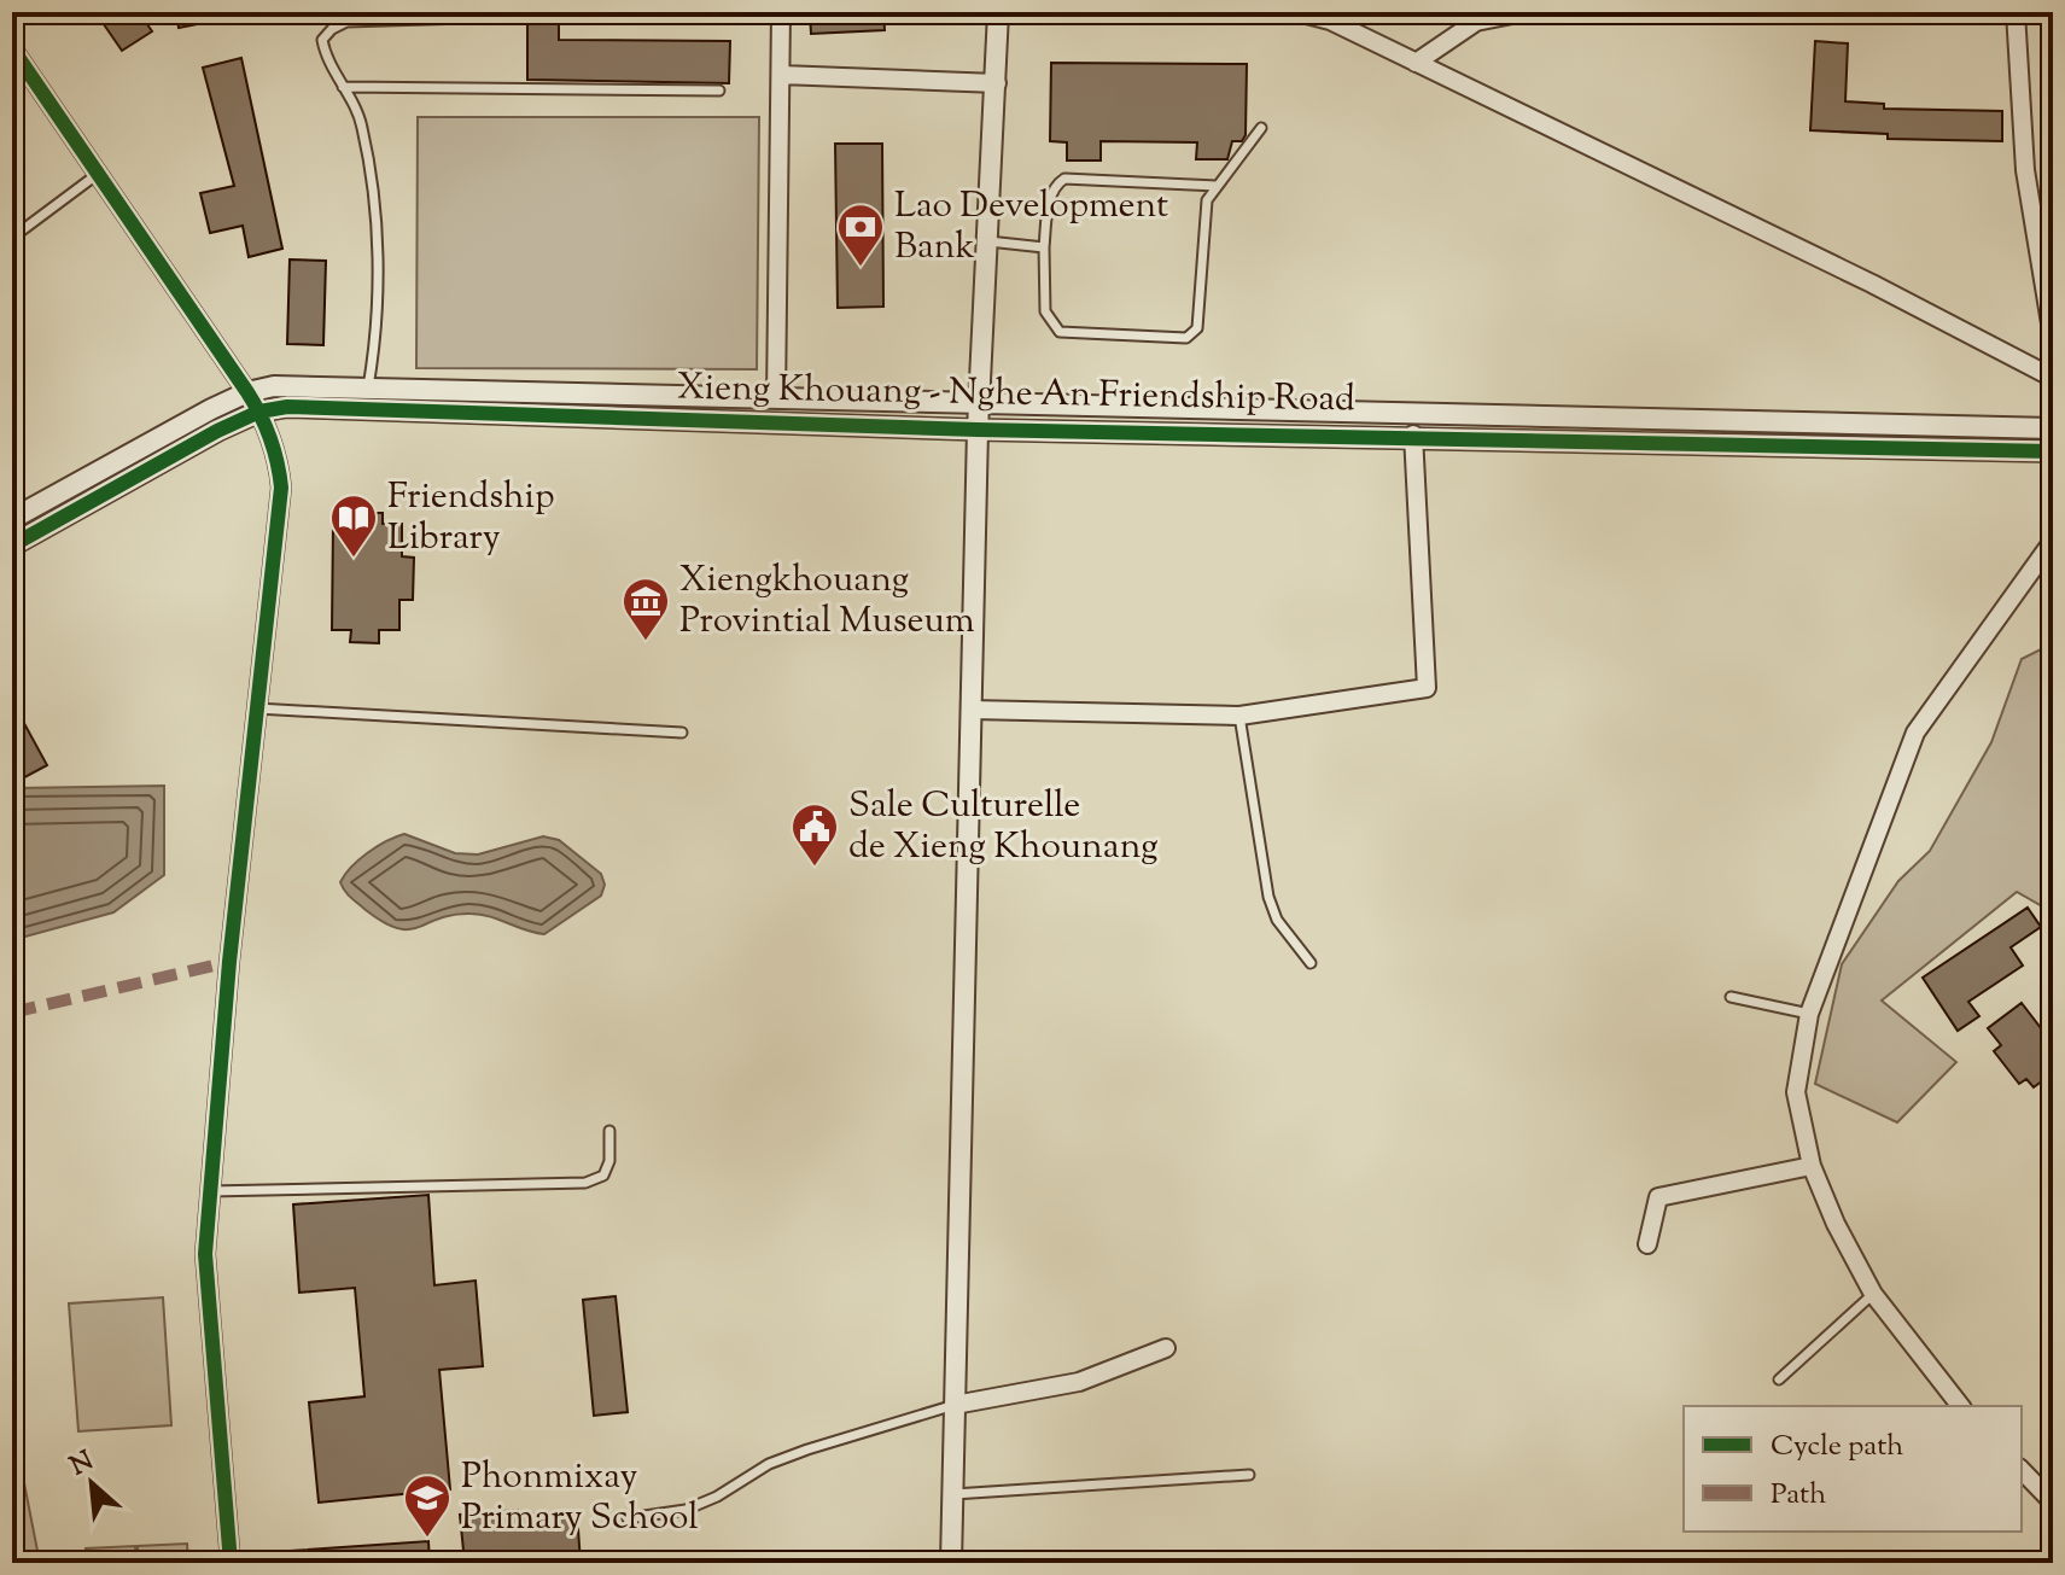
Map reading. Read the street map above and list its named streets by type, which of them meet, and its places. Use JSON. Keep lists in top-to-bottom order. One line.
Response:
{"streets":{"street":["Xieng Khouang - Nghe An Friendship Road"]},"places":{"bank":["Lao Development Bank"],"library":["Friendship Library"],"museum":["Xiengkhouang Provintial Museum"],"public building":["Sale Culturelle de Xieng Khounang"],"school or university":["Phonmixay Primary School"]},"legend":["Cycle path","Path"],"north":"top left"}
